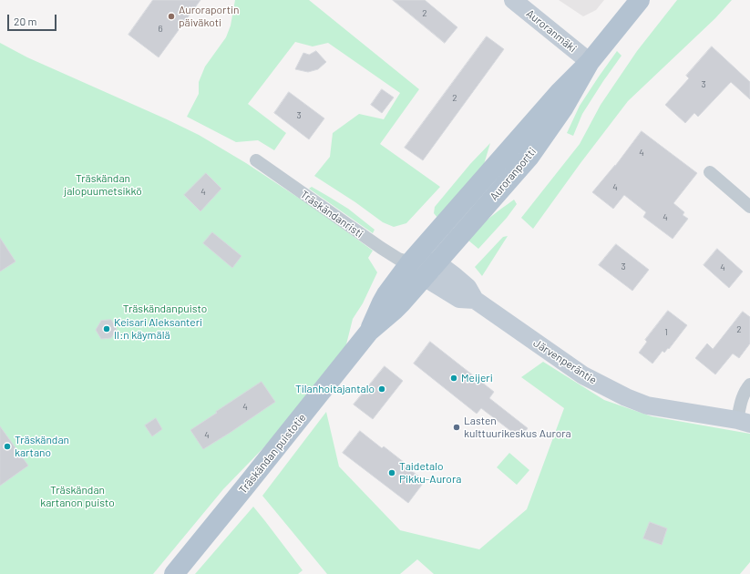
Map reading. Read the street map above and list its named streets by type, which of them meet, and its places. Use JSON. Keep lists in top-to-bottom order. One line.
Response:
{"streets":{"main road":["Auroranportti","Träskändan puistotie"],"street":["Auroranmäki","Träskändanristi","Järvenperäntie"]},"crossings":[["Auroranmäki","Auroranportti"],["Auroranportti","Träskändanristi"],["Auroranportti","Järvenperäntie"],["Auroranportti","Träskändan puistotie"],["Träskändanristi","Järvenperäntie"],["Träskändanristi","Träskändan puistotie"],["Järvenperäntie","Träskändan puistotie"]],"parks":["Träskändan jalopuumetsikkö","Träskändanpuisto","Träskändan kartanon puisto"],"places":["Auroraportin päiväkoti","Keisari Aleksanteri II:n käymälä","Meijeri","Tilanhoitajantalo","Lasten kulttuurikeskus Aurora","Träskändan kartano","Taidetalo Pikku-Aurora"],"house_numbers":["2","6","3","2","3","4","4","4","4","3","4","2","1","4","4"],"scale_bar":"20 m"}
